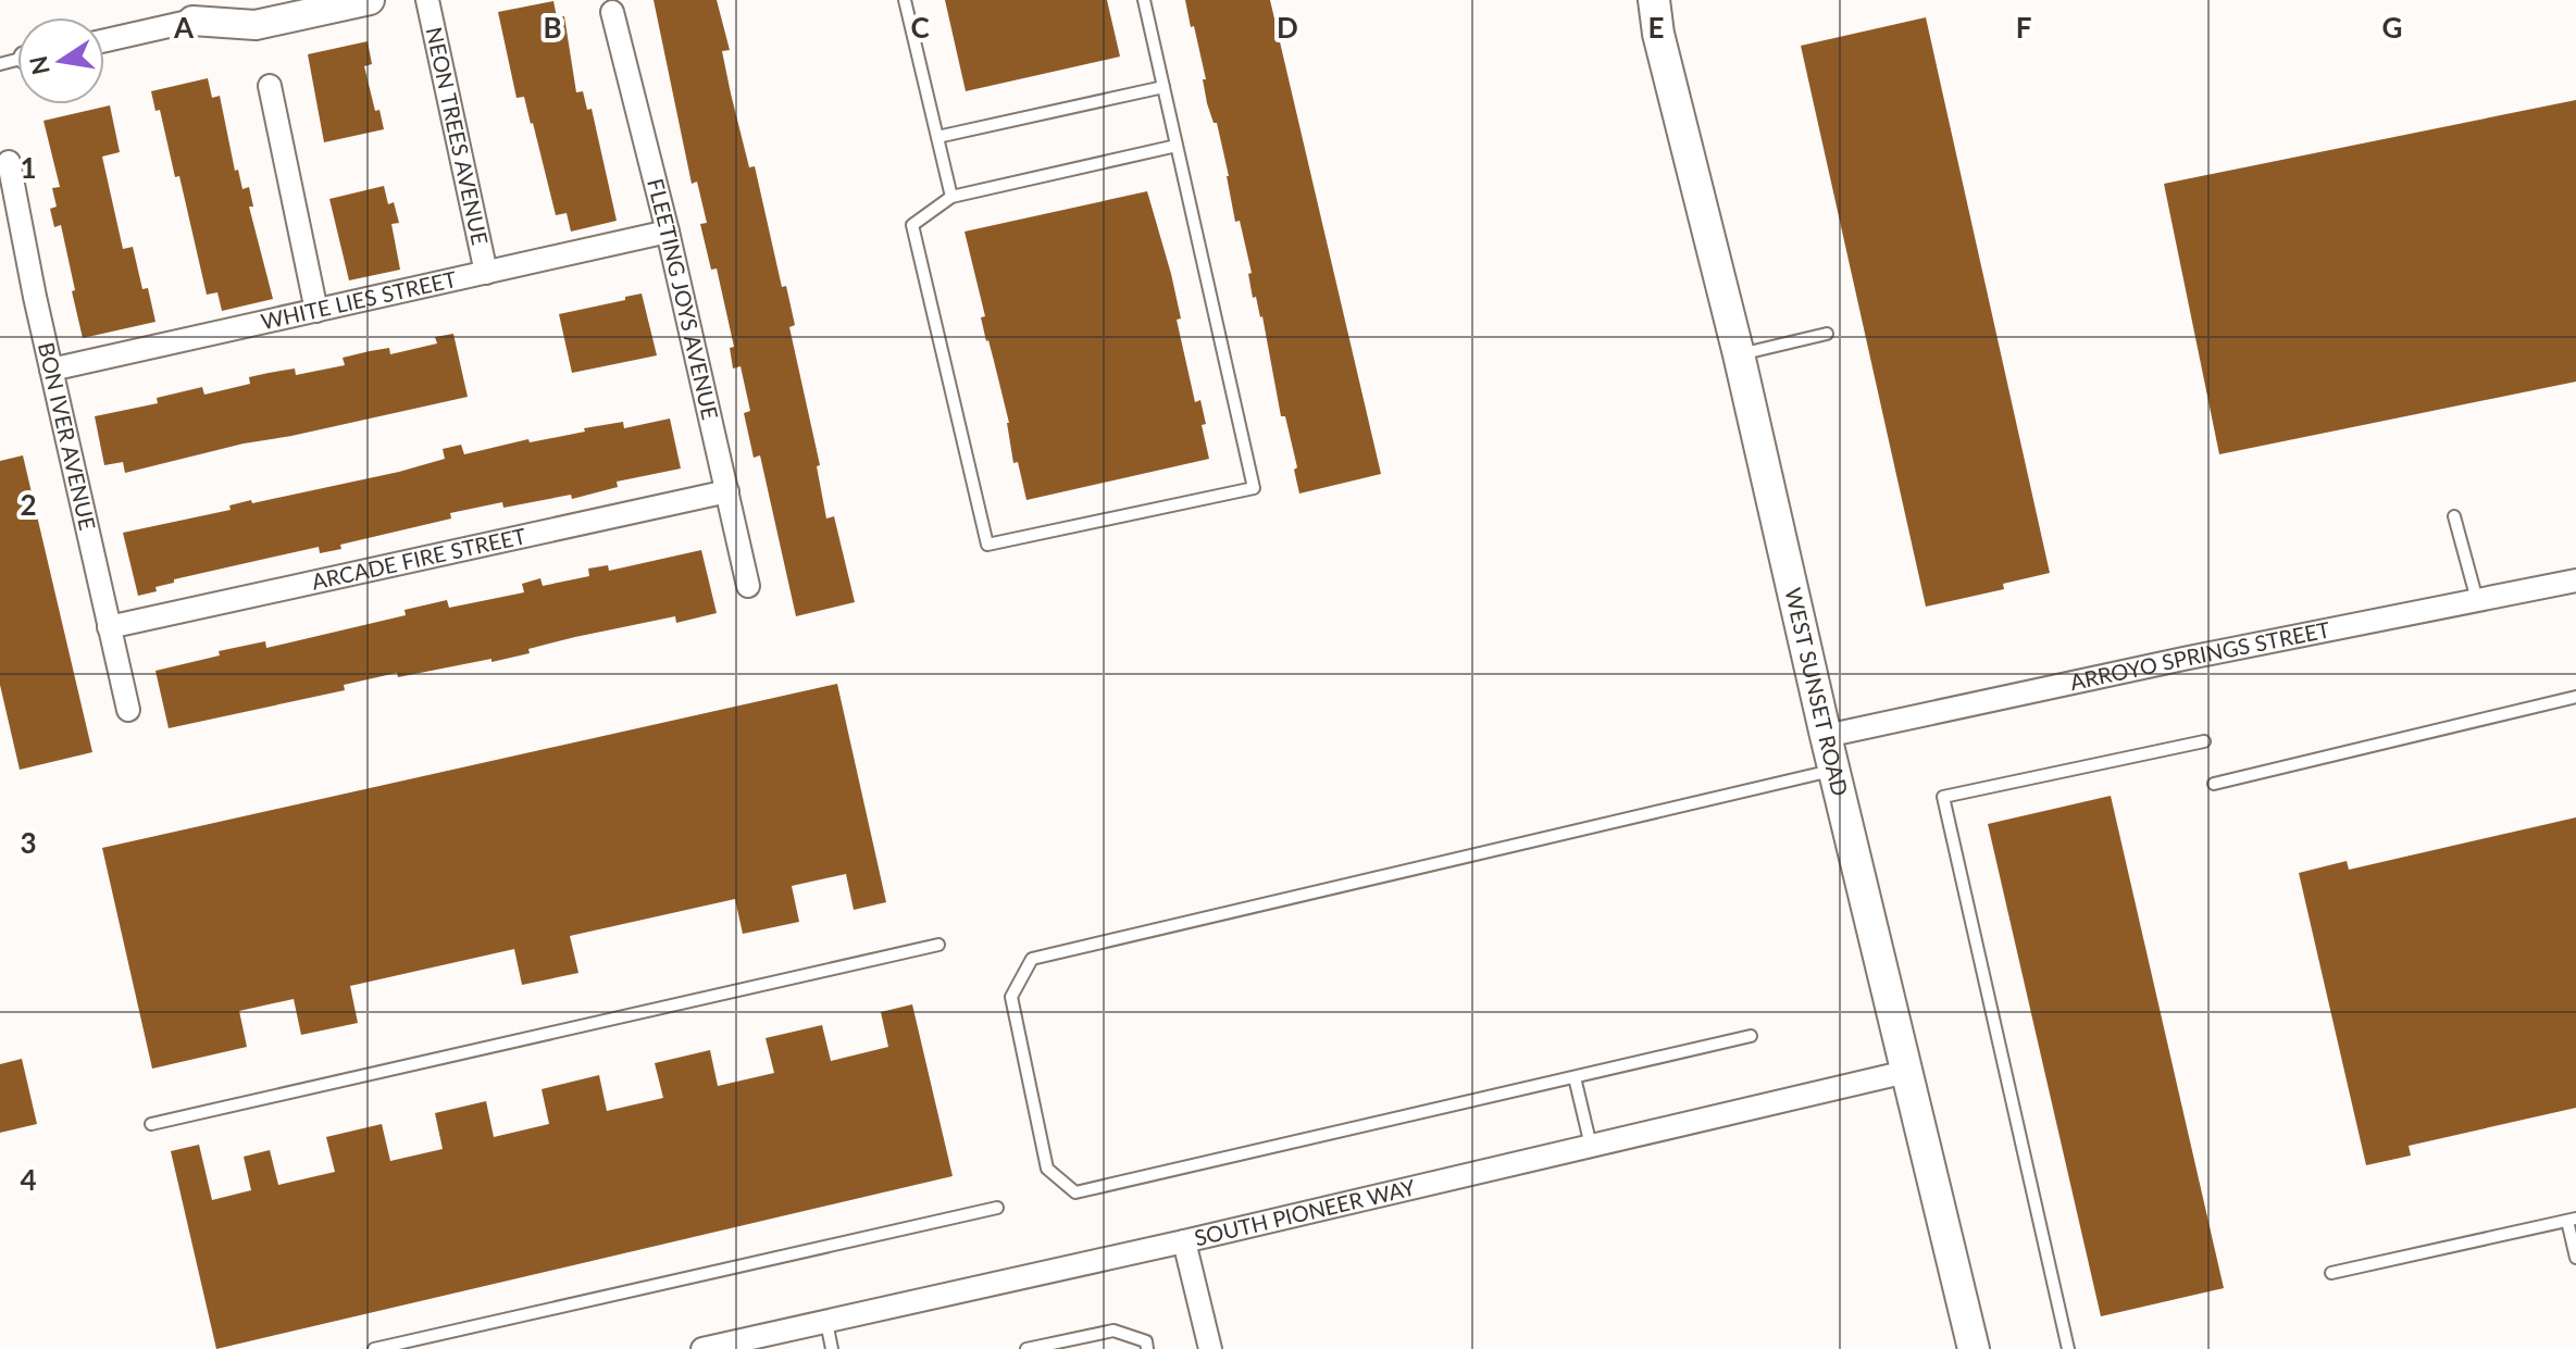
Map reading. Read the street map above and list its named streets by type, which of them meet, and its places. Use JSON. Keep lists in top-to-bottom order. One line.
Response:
{"streets":{"main road":["WEST SUNSET ROAD"],"street":["NEON TREES AVENUE","FLEETING JOYS AVENUE","WHITE LIES STREET","BON IVER AVENUE","ARCADE FIRE STREET","ARROYO SPRINGS STREET","SOUTH PIONEER WAY"]},"crossings":[["NEON TREES AVENUE","WHITE LIES STREET"],["FLEETING JOYS AVENUE","WHITE LIES STREET"],["FLEETING JOYS AVENUE","ARCADE FIRE STREET"],["WHITE LIES STREET","BON IVER AVENUE"],["BON IVER AVENUE","ARCADE FIRE STREET"],["ARROYO SPRINGS STREET","WEST SUNSET ROAD"],["WEST SUNSET ROAD","SOUTH PIONEER WAY"]],"north":"left","grid":{"columns":["A","B","C","D","E","F","G"],"rows":["1","2","3","4"]}}
